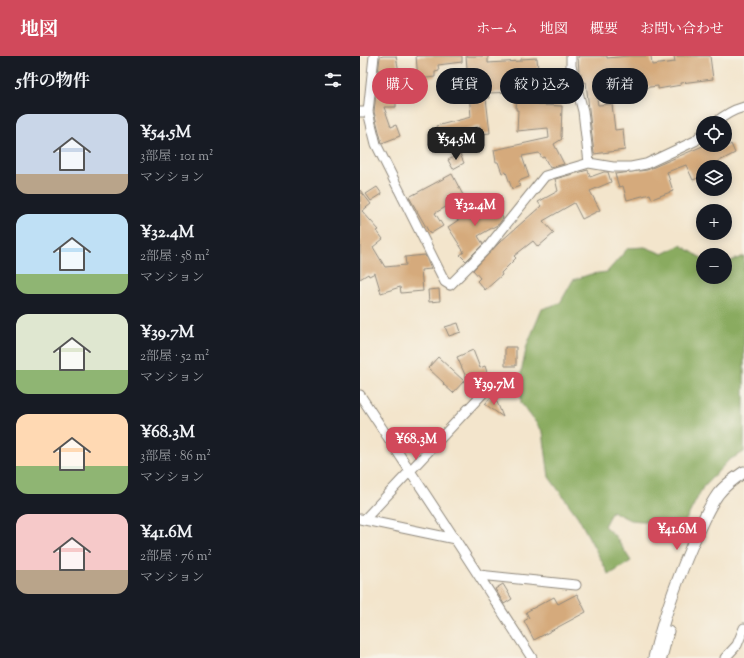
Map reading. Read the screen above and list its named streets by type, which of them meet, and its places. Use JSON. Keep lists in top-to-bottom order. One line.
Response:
{"page":{"header":"地図","nav":["ホーム","地図","概要","お問い合わせ"],"heading":"5件の物件","chip":["購入","賃貸","絞り込み","新着"],"list":[{"name":"¥54.5M","note":"3部屋 · 101 m² · マンション"},{"name":"¥32.4M","note":"2部屋 · 58 m² · マンション"},{"name":"¥39.7M","note":"2部屋 · 52 m² · マンション"},{"name":"¥68.3M","note":"3部屋 · 86 m² · マンション"},{"name":"¥41.6M","note":"2部屋 · 76 m² · マンション"}],"map_buttons":["+","−"],"price":["¥54.5M","¥32.4M","¥39.7M","¥68.3M","¥41.6M"]}}
